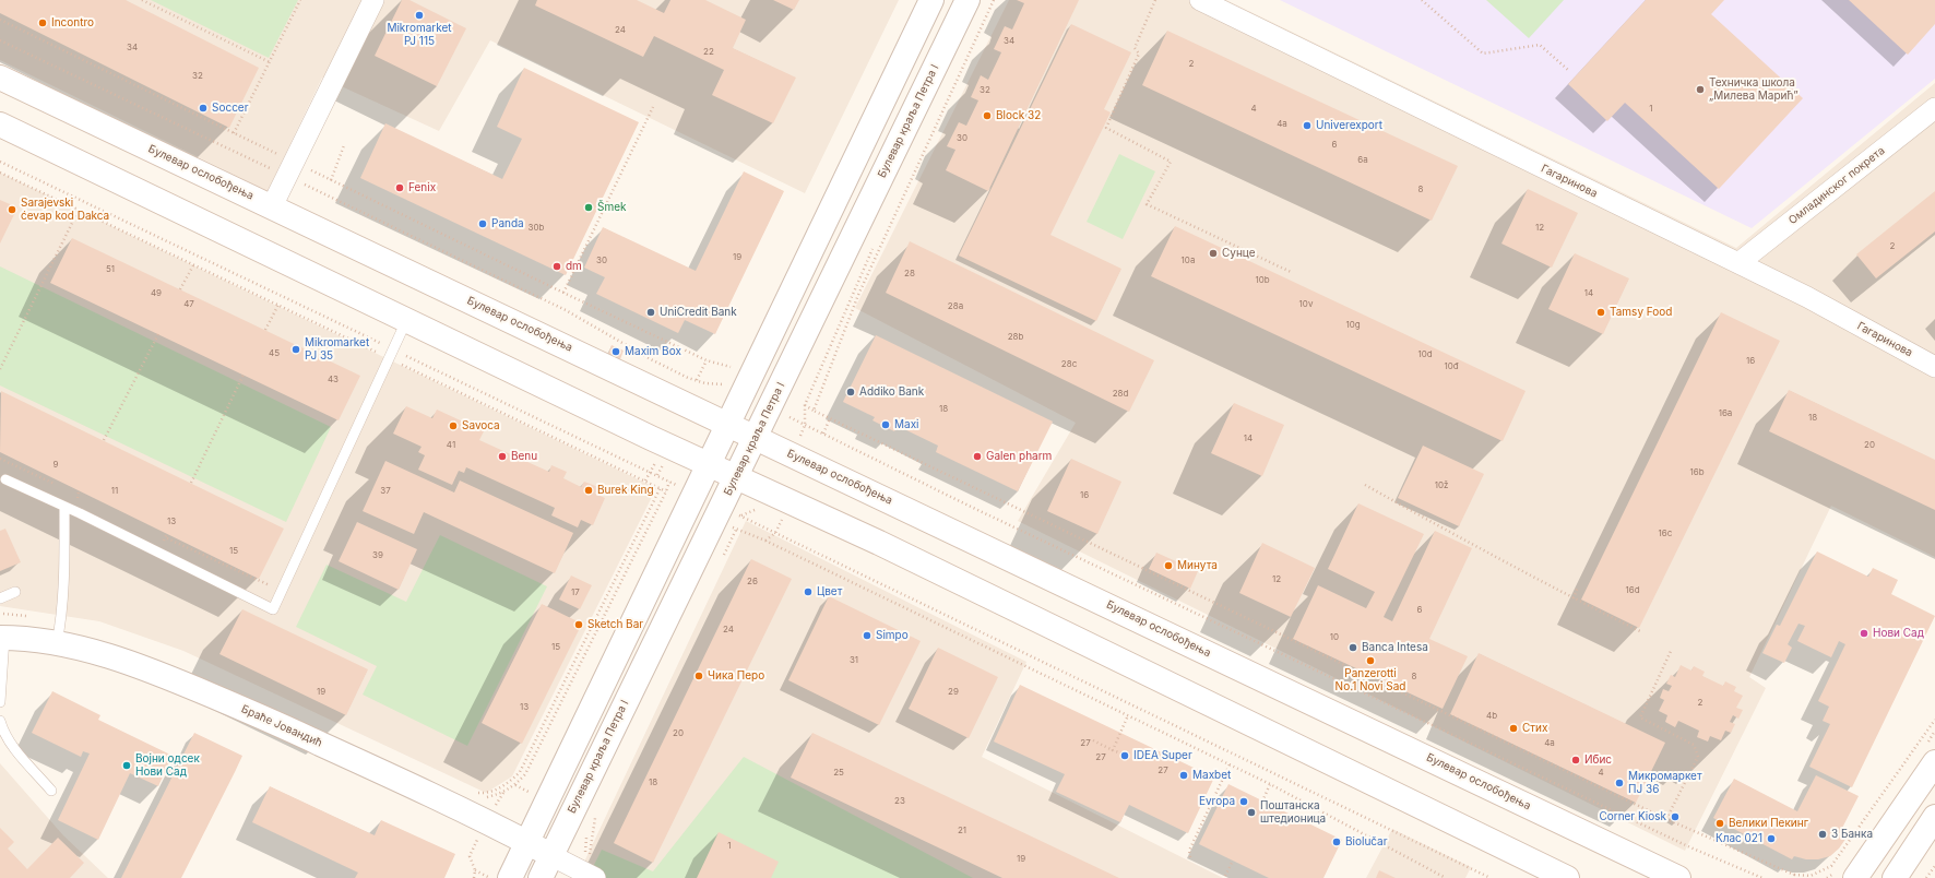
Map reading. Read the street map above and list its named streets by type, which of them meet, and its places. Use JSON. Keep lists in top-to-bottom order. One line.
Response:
{"streets":{"main road":["Булевар краља Петра I","Булевар ослобођења","Браће Јовандић"],"street":["Гагаринова","Омладинског покрета"]},"crossings":[["Булевар краља Петра I","Булевар ослобођења"],["Булевар краља Петра I","Браће Јовандић"],["Гагаринова","Омладинског покрета"]],"places":["Mikromarket PJ 115","Incontro","Техничка школа „Милева Марић”","Soccer","Block 32","Univerexport","Fenix","Šmek","Sarajevski ćevap kod Dakca","Panda","Сунце","dm","UniCredit Bank","Tamsy Food","Mikromarket PJ 35","Maxim Box","Addiko Bank","Maxi","Savoca","Benu","Galen pharm","Burek King","Минута","Цвет","Sketch Bar","Нови Сад","Simpo","Banca Intesa","Panzerotti No.1 Novi Sad","Чика Перо","Стих","IDEA Super","Ибис","Војни одсек Нови Сад","Maxbet","Микромаркет ПЈ 36","Evropa","Поштанска штедионица","Corner Kiosk","Велики Пекинг","3 Банка","Клас 021","Biolučar"],"house_numbers":["24","34","34","22","2","32","32","4","1","4a","30","6","6a","8","30b","12","2","19","30","10a","51","28","10b","49","14","47","10v","28a","10g","28b","45","10d","16","28c","10đ","43","28d","18","16a","18","14","41","20","9","16b","10ž","11","37","16","13","16c","15","39","12","26","16d","17","6","24","10","15","31","8","19","29","2","13","4b","20","27","4a","27","27","25","4","18","23","21","1","19"]}
